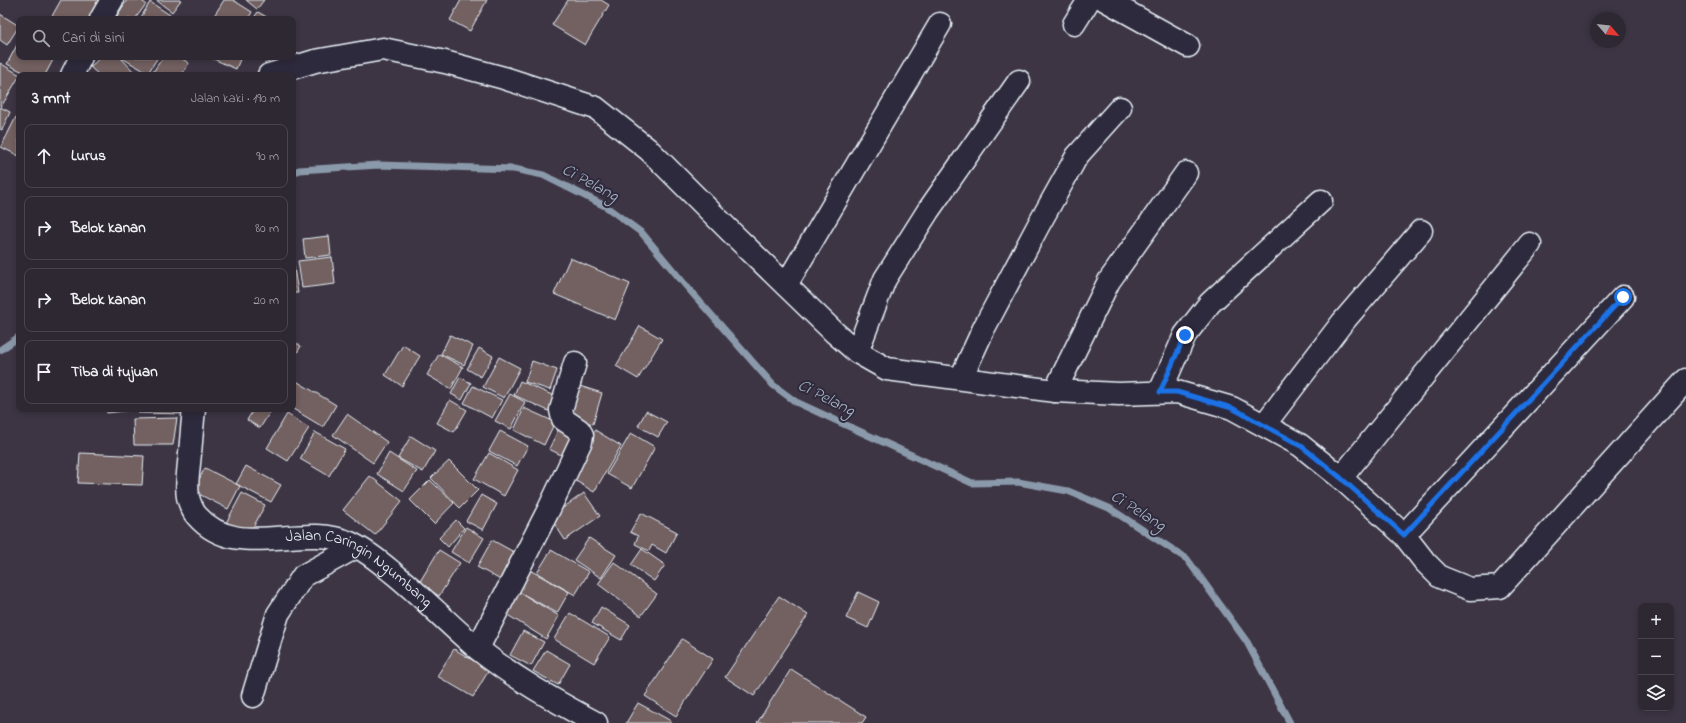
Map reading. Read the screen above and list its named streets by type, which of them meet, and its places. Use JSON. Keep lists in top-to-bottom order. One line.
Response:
{"streets":{"street":["Jalan Caringin Ngumbang"]},"water":["Ci Pelang"],"north":"bottom right","page":{"search":"Cari di sini","heading":["3 mnt","Jalan kaki · 190 m"],"list":[["Lurus","90 m"],["Belok kanan","80 m"],["Belok kanan","20 m"],"Tiba di tujuan"],"map_buttons":["+","−"]}}
